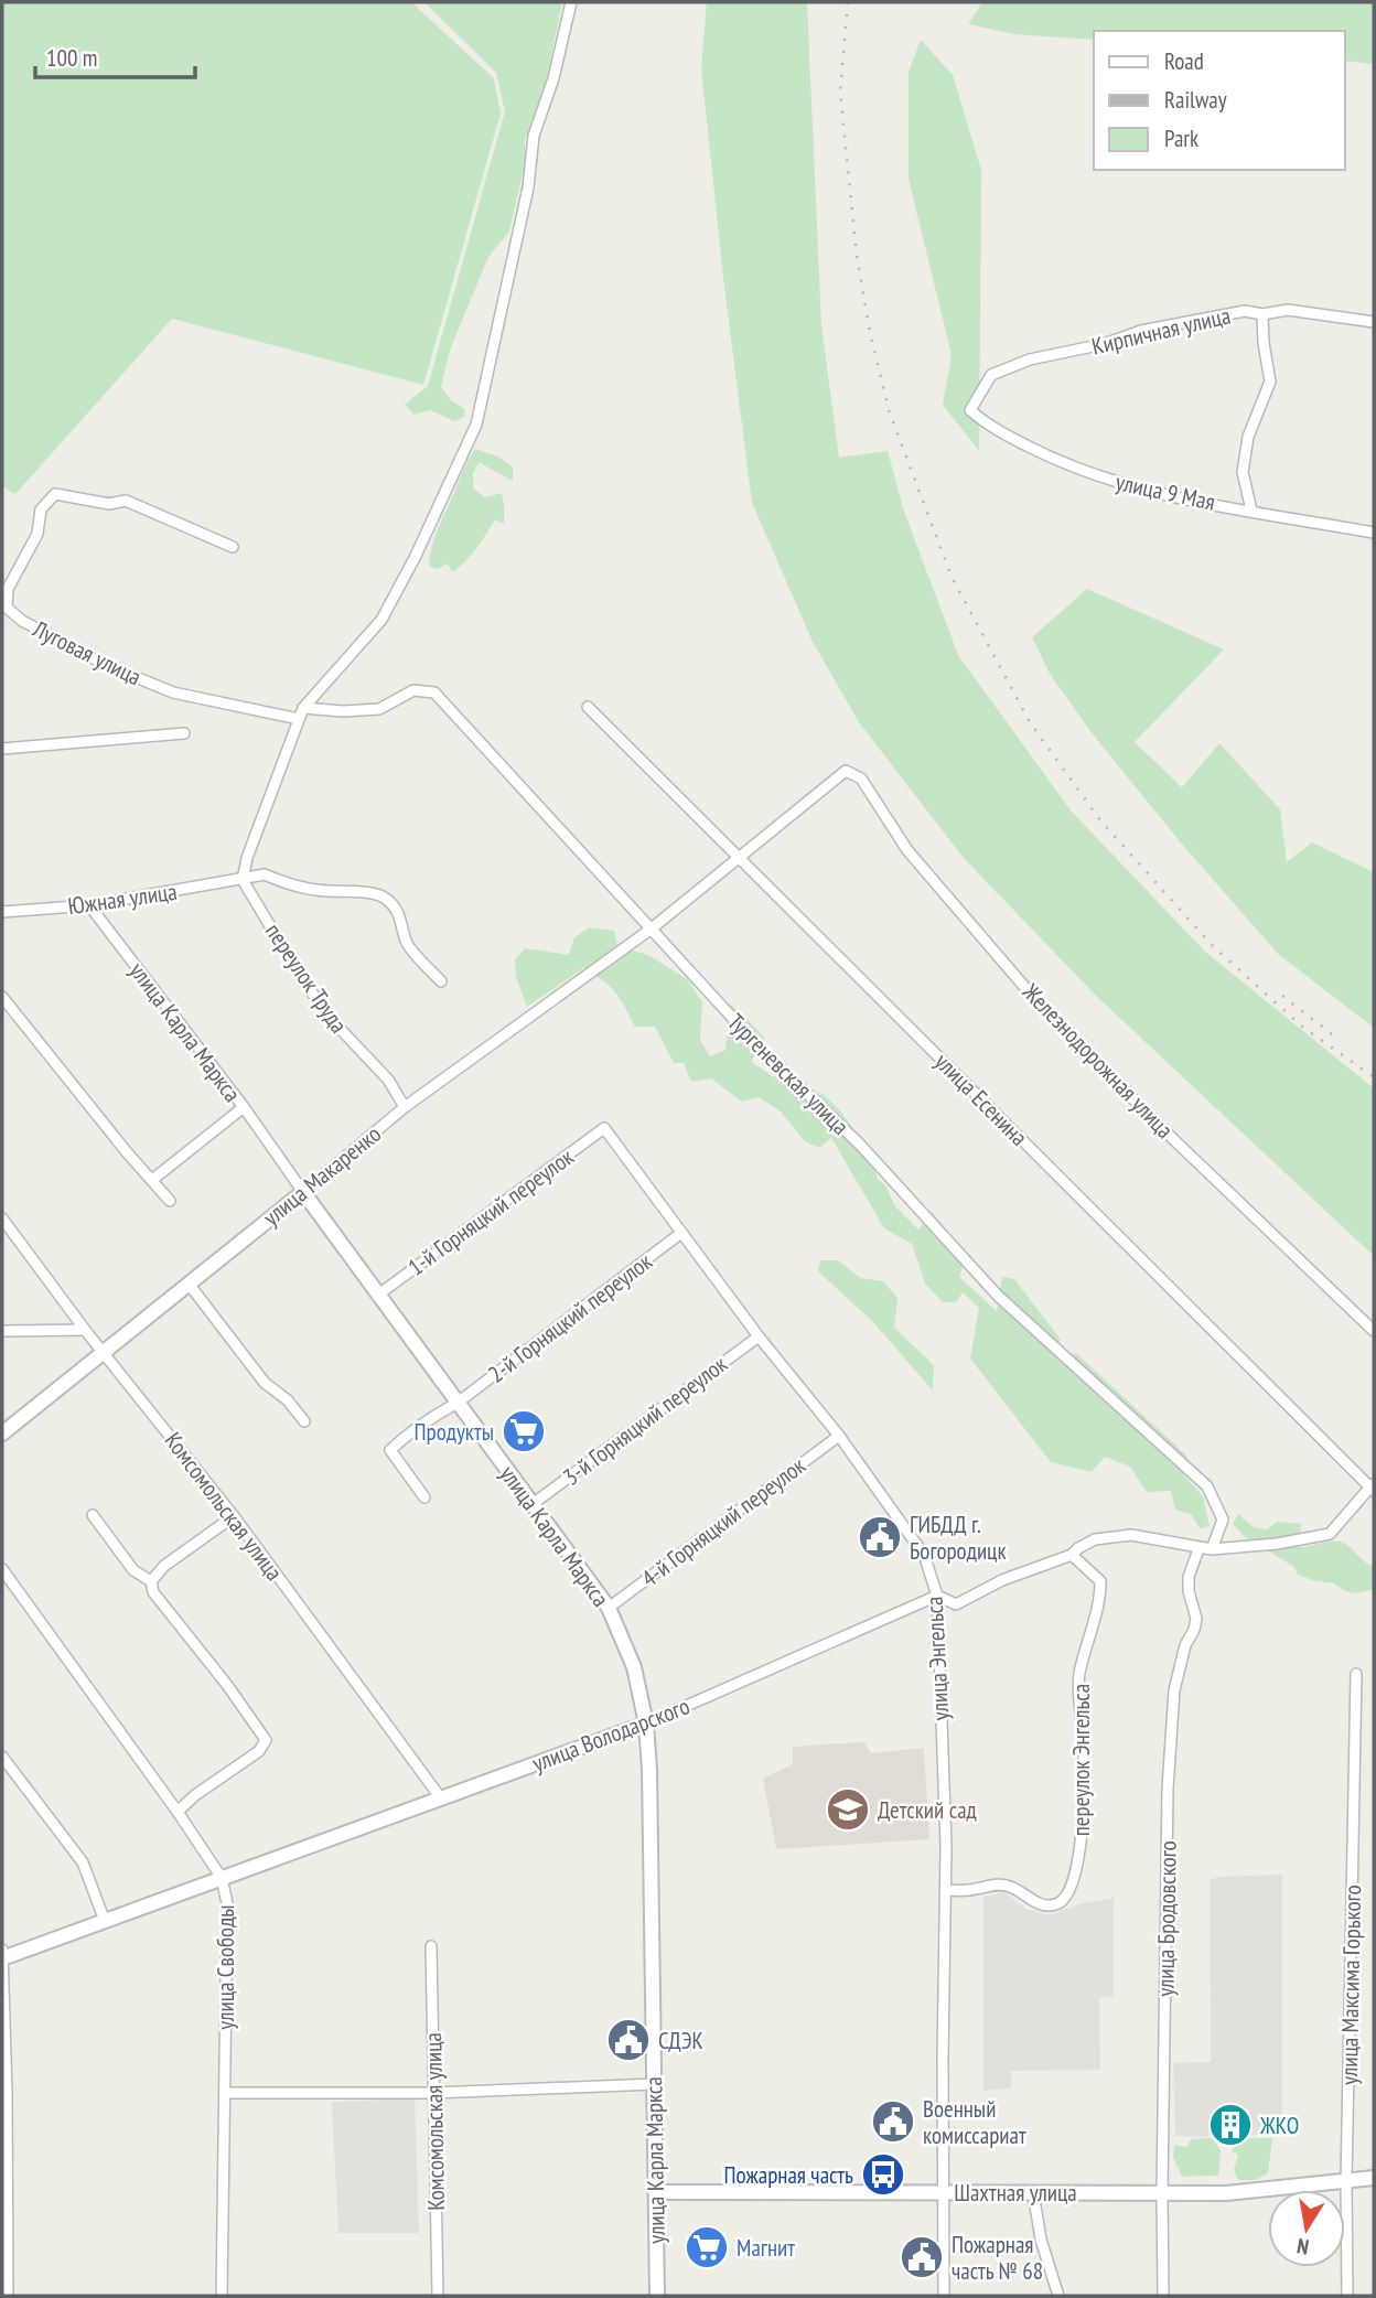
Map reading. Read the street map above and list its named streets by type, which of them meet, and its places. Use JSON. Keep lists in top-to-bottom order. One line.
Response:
{"streets":{"main road":["улица Карла Маркса","улица Макаренко","улица Володарского","Шахтная улица"],"street":["Кирпичная улица","улица 9 Мая","Луговая улица","Южная улица","переулок Труда","Железнодорожная улица","Тургеневская улица","улица Есенина","1-й Горняцкий переулок","2-й Горняцкий переулок","3-й Горняцкий переулок","Комсомольская улица","4-й Горняцкий переулок","улица Энгельса","переулок Энгельса","улица Бродовского","улица Свободы","улица Максима Горького"]},"crossings":[["Кирпичная улица","улица 9 Мая"],["Южная улица","переулок Труда"],["Южная улица","улица Карла Маркса"],["переулок Труда","улица Макаренко"],["улица Карла Маркса","улица Макаренко"],["улица Карла Маркса","1-й Горняцкий переулок"],["улица Карла Маркса","2-й Горняцкий переулок"],["улица Карла Маркса","3-й Горняцкий переулок"],["улица Карла Маркса","4-й Горняцкий переулок"],["улица Карла Маркса","улица Володарского"],["улица Карла Маркса","Шахтная улица"],["Железнодорожная улица","улица Макаренко"],["Тургеневская улица","улица Макаренко"],["Тургеневская улица","улица Володарского"],["улица Есенина","улица Макаренко"],["улица Есенина","улица Володарского"],["улица Макаренко","Комсомольская улица"],["1-й Горняцкий переулок","улица Энгельса"],["2-й Горняцкий переулок","улица Энгельса"],["3-й Горняцкий переулок","улица Энгельса"],["Комсомольская улица","улица Володарского"],["4-й Горняцкий переулок","улица Энгельса"],["улица Энгельса","улица Володарского"],["улица Энгельса","переулок Энгельса"],["улица Энгельса","Шахтная улица"],["улица Володарского","переулок Энгельса"],["улица Володарского","улица Бродовского"],["улица Володарского","улица Свободы"],["улица Бродовского","Шахтная улица"],["улица Максима Горького","Шахтная улица"]],"places":{"supermarket":["Продукты","Магнит"],"public building":["ГИБДД г. Богородицк","СДЭК","Военный комиссариат","Пожарная часть № 68"],"school or university":["Детский сад"],"building":["ЖКО"],"bus stop":["Пожарная часть"]},"legend":["Road","Railway","Park"],"scale_bar":"100 m","north":"bottom"}
